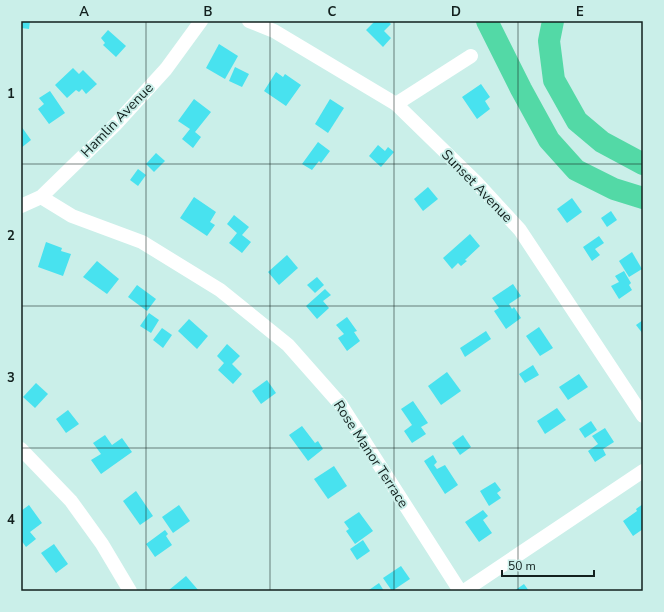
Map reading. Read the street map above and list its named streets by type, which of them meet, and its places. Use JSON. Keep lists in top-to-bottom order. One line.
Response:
{"streets":{"street":["Hamlin Avenue","Sunset Avenue","Rose Manor Terrace"]},"crossings":[["Hamlin Avenue","Rose Manor Terrace"]],"scale_bar":"50 m","grid":{"columns":["A","B","C","D","E"],"rows":["1","2","3","4"]}}
